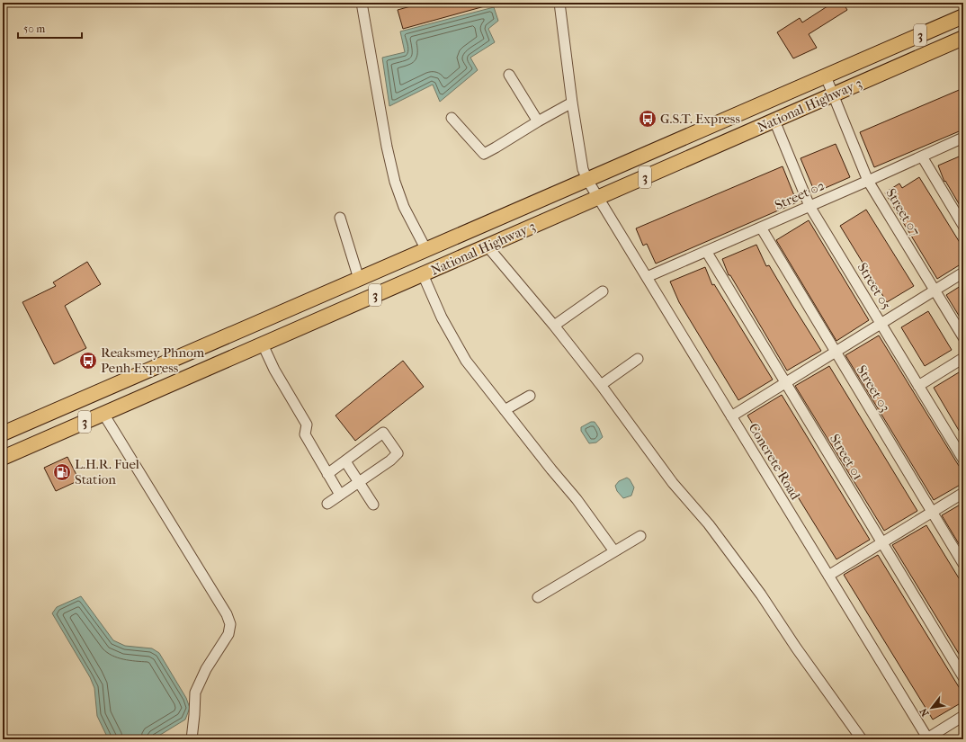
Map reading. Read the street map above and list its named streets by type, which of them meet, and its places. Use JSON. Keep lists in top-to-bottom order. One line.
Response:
{"streets":{"highway":["3","National Highway 3"],"street":["Street 02","Street 07","Street 05","Street 03","Street 01","Concrete Road"]},"crossings":[["National Highway 3","Street 07"],["National Highway 3","Street 05"],["National Highway 3","Concrete Road"],["Street 02","Street 07"],["Street 02","Street 05"],["Street 02","Street 03"],["Street 02","Street 01"],["Street 02","Concrete Road"]],"places":{"bus stop":["G.S.T. Express","Reaksmey Phnom Penh Express"],"fuel station":["L.H.R. Fuel Station"]},"scale_bar":"50 m","north":"bottom left"}
